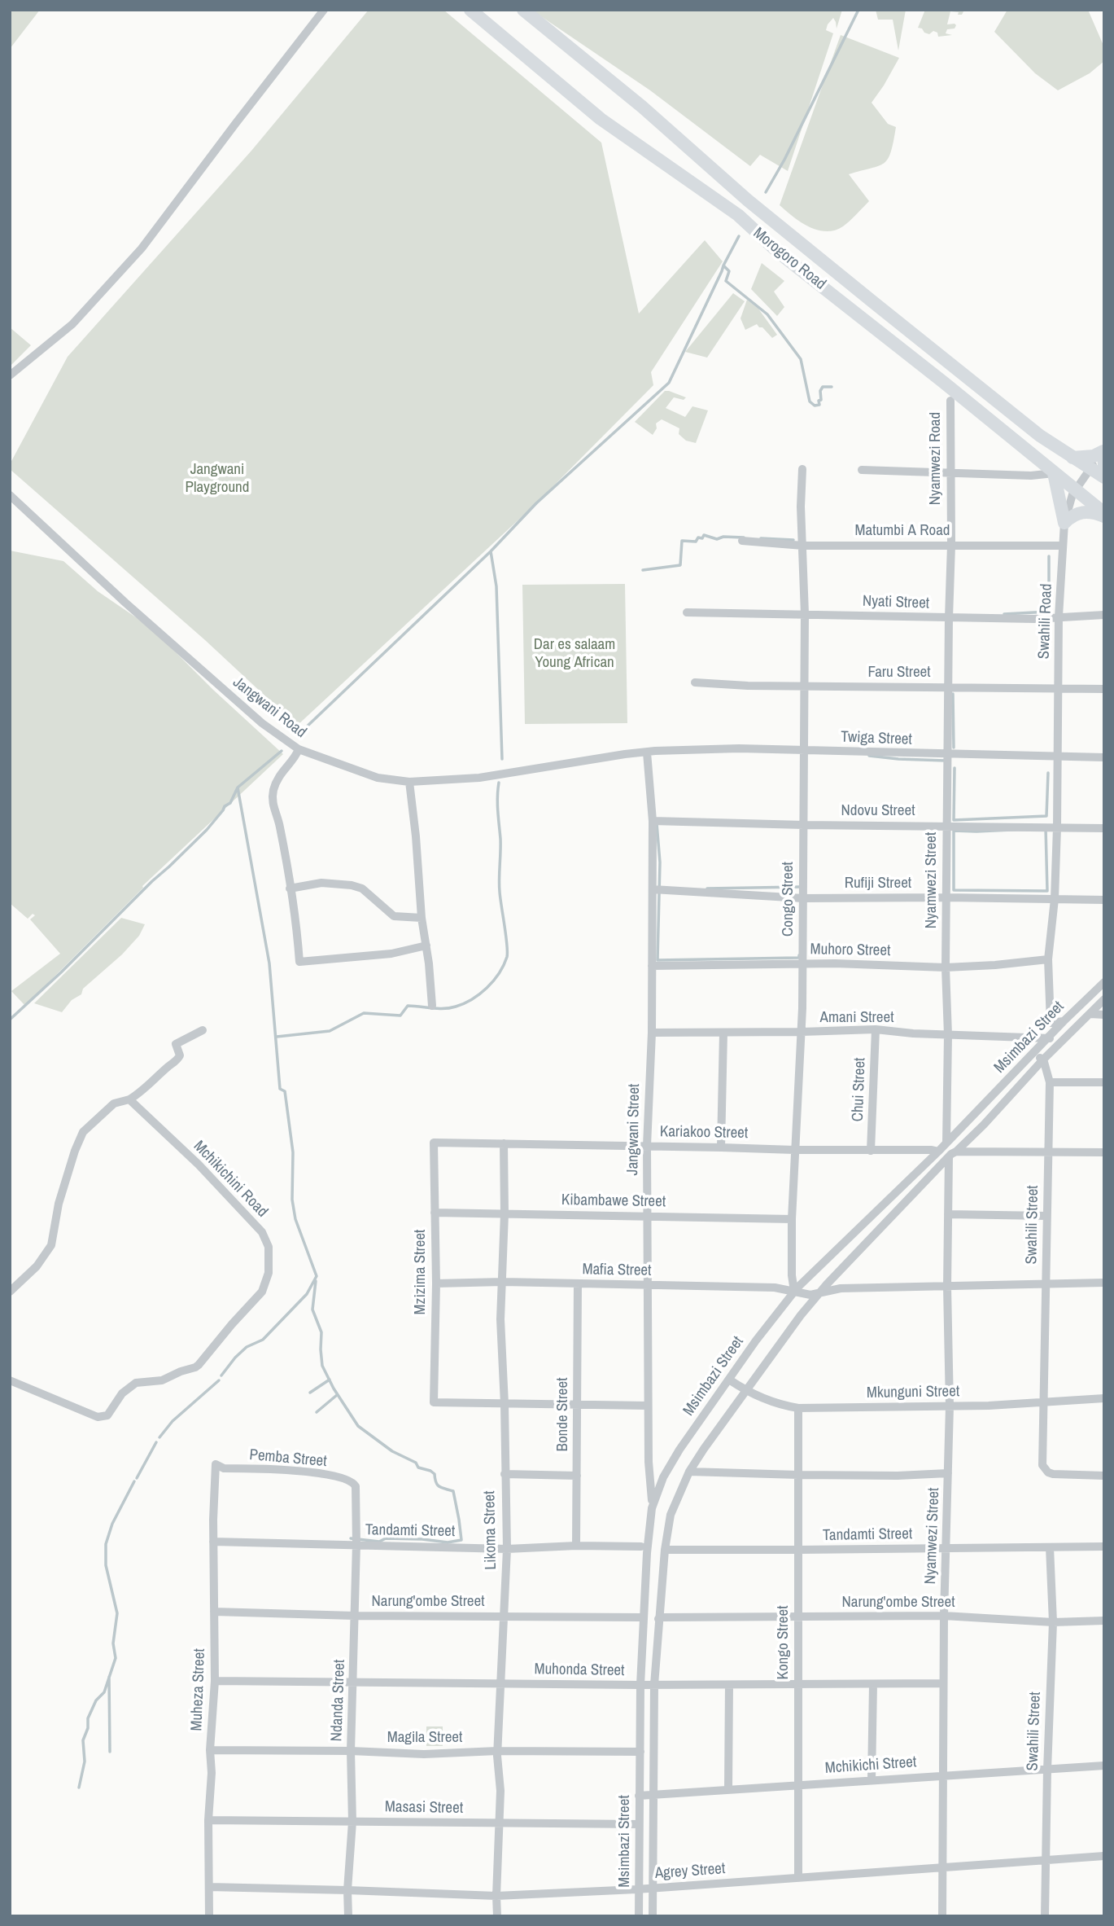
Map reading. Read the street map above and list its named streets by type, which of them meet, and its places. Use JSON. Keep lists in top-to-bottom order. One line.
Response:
{"streets":{"highway":["Morogoro Road"],"street":["Nyamwezi Road","Matumbi A Road","Nyati Street","Swahili Road","Faru Street","Jangwani Road","Twiga Street","Ndovu Street","Nyamwezi Street","Rufiji Street","Congo Street","Muhoro Street","Amani Street","Msimbazi Street","Chui Street","Jangwani Street","Kariakoo Street","Mchikichini Road","Kibambawe Street","Swahili Street","Mafia Street","Mzizima Street","Mkunguni Street","Bonde Street","Pemba Street","Likoma Street","Tandamti Street","Narung'ombe Street","Kongo Street","Muhonda Street","Muheza Street","Ndanda Street","Magila Street","Mchikichi Street","Masasi Street","Agrey Street"]},"crossings":[["Morogoro Road","Swahili Road"],["Nyamwezi Road","Matumbi A Road"],["Nyamwezi Road","Nyati Street"],["Nyamwezi Road","Nyamwezi Street"],["Matumbi A Road","Swahili Road"],["Matumbi A Road","Congo Street"],["Nyati Street","Swahili Road"],["Nyati Street","Nyamwezi Street"],["Nyati Street","Congo Street"],["Swahili Road","Faru Street"],["Swahili Road","Twiga Street"],["Faru Street","Nyamwezi Street"],["Faru Street","Congo Street"],["Jangwani Road","Twiga Street"],["Jangwani Road","Jangwani Street"],["Twiga Street","Nyamwezi Street"],["Twiga Street","Congo Street"],["Twiga Street","Jangwani Street"],["Ndovu Street","Nyamwezi Street"],["Ndovu Street","Congo Street"],["Ndovu Street","Jangwani Street"],["Nyamwezi Street","Rufiji Street"],["Nyamwezi Street","Muhoro Street"],["Nyamwezi Street","Amani Street"],["Nyamwezi Street","Msimbazi Street"],["Nyamwezi Street","Mafia Street"],["Nyamwezi Street","Mkunguni Street"],["Nyamwezi Street","Tandamti Street"],["Nyamwezi Street","Narung'ombe Street"],["Nyamwezi Street","Muhonda Street"],["Nyamwezi Street","Mchikichi Street"],["Nyamwezi Street","Agrey Street"],["Rufiji Street","Congo Street"],["Rufiji Street","Jangwani Street"],["Congo Street","Muhoro Street"],["Congo Street","Amani Street"],["Congo Street","Msimbazi Street"],["Congo Street","Kariakoo Street"],["Congo Street","Kibambawe Street"],["Congo Street","Mafia Street"],["Muhoro Street","Jangwani Street"],["Amani Street","Msimbazi Street"],["Amani Street","Chui Street"],["Amani Street","Jangwani Street"],["Msimbazi Street","Jangwani Street"],["Msimbazi Street","Kariakoo Street"],["Msimbazi Street","Swahili Street"],["Msimbazi Street","Mafia Street"],["Msimbazi Street","Mkunguni Street"],["Msimbazi Street","Tandamti Street"],["Msimbazi Street","Narung'ombe Street"],["Msimbazi Street","Muhonda Street"],["Msimbazi Street","Magila Street"],["Msimbazi Street","Mchikichi Street"],["Msimbazi Street","Masasi Street"],["Msimbazi Street","Agrey Street"],["Chui Street","Kariakoo Street"],["Jangwani Street","Kariakoo Street"],["Jangwani Street","Kibambawe Street"],["Jangwani Street","Mafia Street"],["Kariakoo Street","Mzizima Street"],["Kariakoo Street","Likoma Street"],["Kibambawe Street","Mzizima Street"],["Kibambawe Street","Likoma Street"],["Swahili Street","Mkunguni Street"],["Swahili Street","Tandamti Street"],["Swahili Street","Narung'ombe Street"],["Swahili Street","Mchikichi Street"],["Swahili Street","Agrey Street"],["Mafia Street","Mzizima Street"],["Mafia Street","Bonde Street"],["Mafia Street","Likoma Street"],["Mzizima Street","Likoma Street"],["Mkunguni Street","Kongo Street"],["Bonde Street","Tandamti Street"],["Pemba Street","Muheza Street"],["Pemba Street","Ndanda Street"],["Likoma Street","Tandamti Street"],["Likoma Street","Narung'ombe Street"],["Likoma Street","Muhonda Street"],["Likoma Street","Magila Street"],["Likoma Street","Masasi Street"],["Likoma Street","Agrey Street"],["Tandamti Street","Kongo Street"],["Tandamti Street","Muheza Street"],["Tandamti Street","Ndanda Street"],["Narung'ombe Street","Kongo Street"],["Narung'ombe Street","Muheza Street"],["Narung'ombe Street","Ndanda Street"],["Kongo Street","Muhonda Street"],["Kongo Street","Mchikichi Street"],["Kongo Street","Agrey Street"],["Muhonda Street","Muheza Street"],["Muhonda Street","Ndanda Street"],["Muheza Street","Magila Street"],["Muheza Street","Masasi Street"],["Muheza Street","Agrey Street"],["Ndanda Street","Magila Street"],["Ndanda Street","Masasi Street"],["Ndanda Street","Agrey Street"]],"parks":["Jangwani Playground","Dar es salaam Young African"]}
